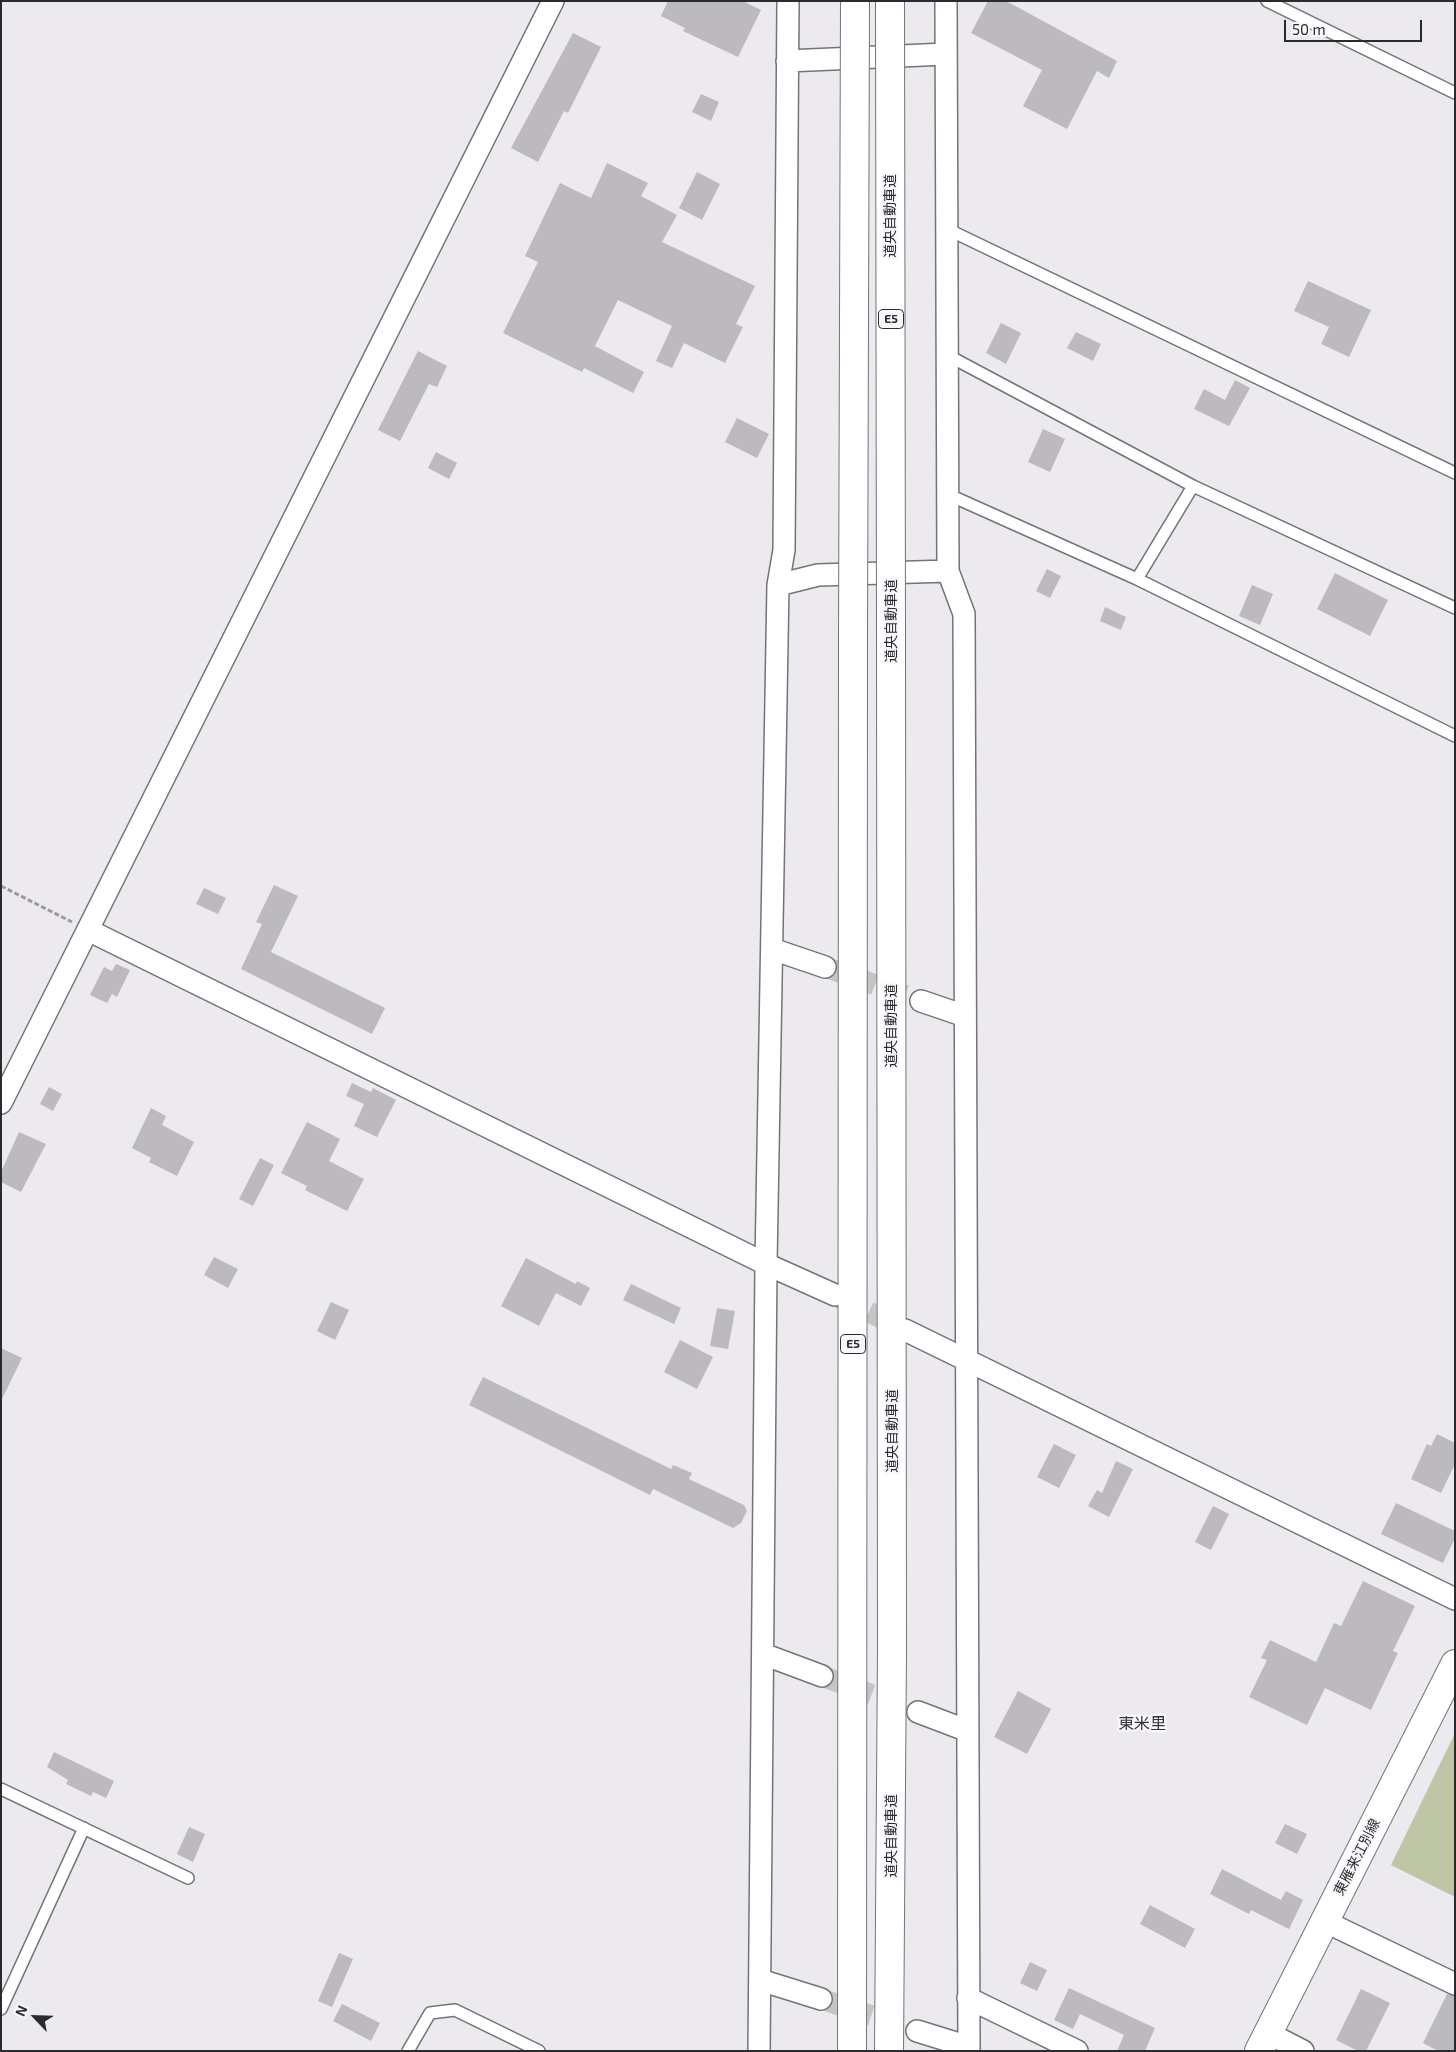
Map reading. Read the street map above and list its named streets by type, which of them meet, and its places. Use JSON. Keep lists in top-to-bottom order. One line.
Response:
{"streets":{"main road":["道央自動車道","E5","東雁来江別線"]},"districts":["東米里"],"scale_bar":"50 m","north":"top left"}
